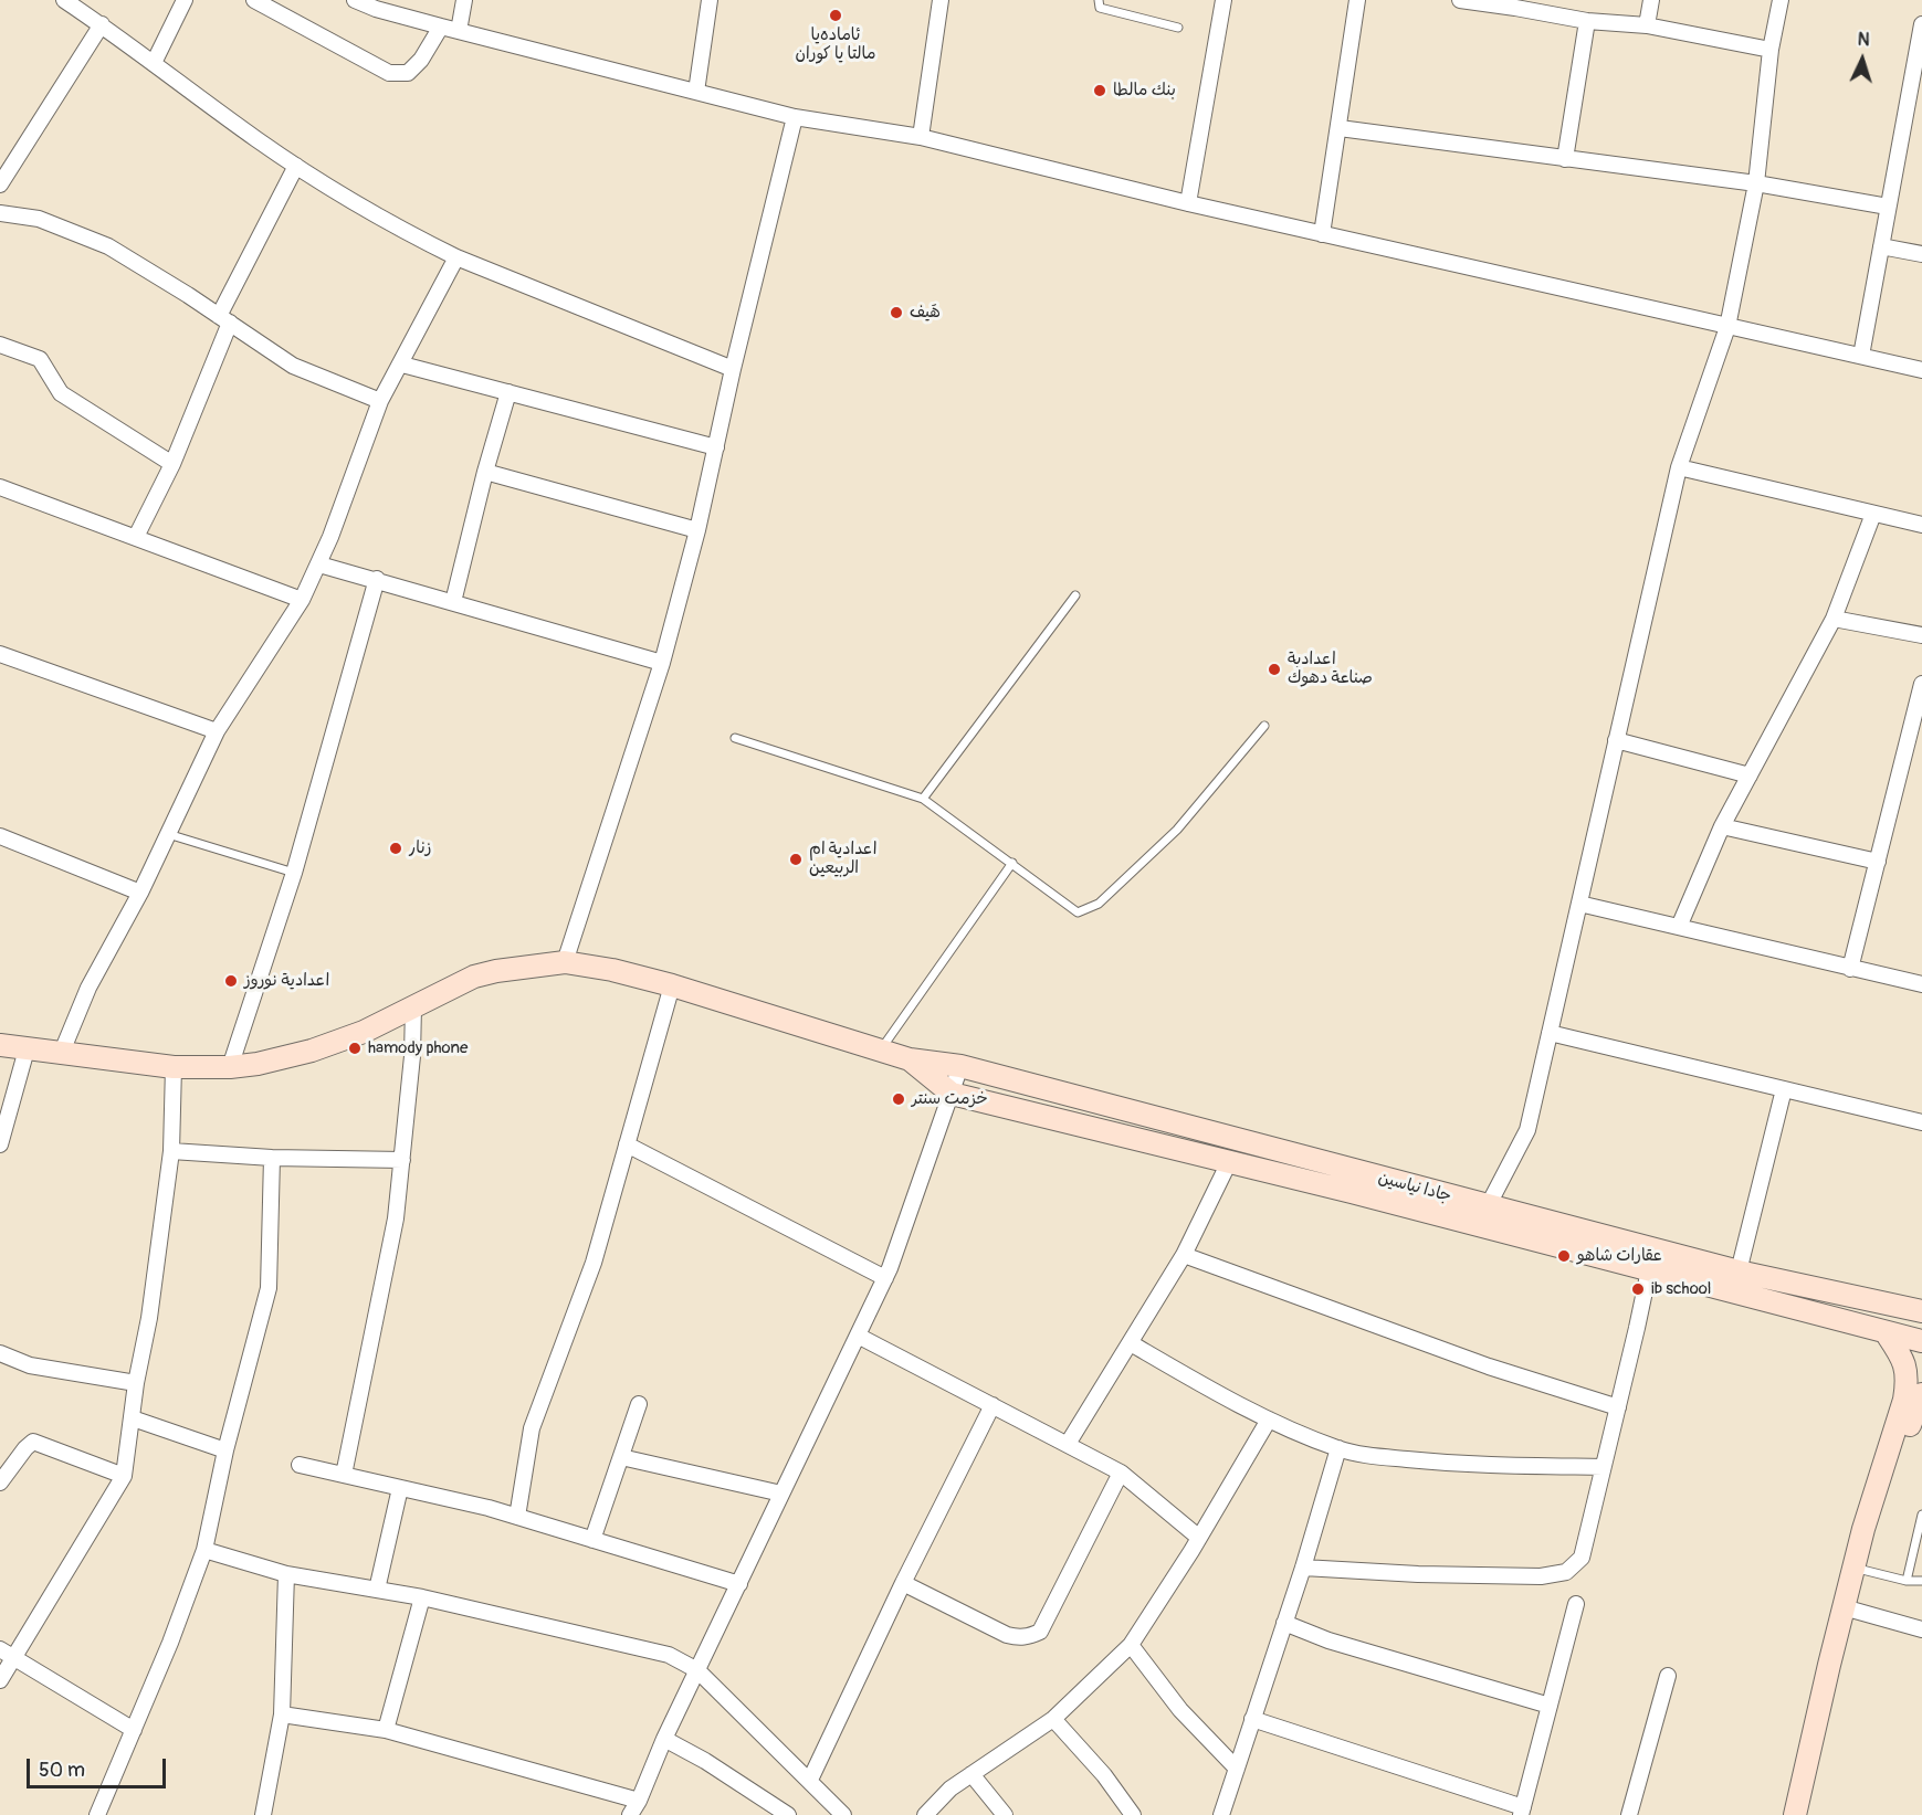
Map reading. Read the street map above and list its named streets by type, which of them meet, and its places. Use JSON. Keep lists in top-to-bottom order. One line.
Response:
{"streets":{"street":["جادا نیاسین"]},"places":["ئامادەيا مالتا يا كوران","بنك مالطا","هَيف","اعدادية صناعة دهوك","زنار","اعدادية ام الربيعين","اعدادية نوروز","hamody phone","خزمت سنتر","عقارات شاهو","ib school"],"scale_bar":"50 m","north":"top"}
